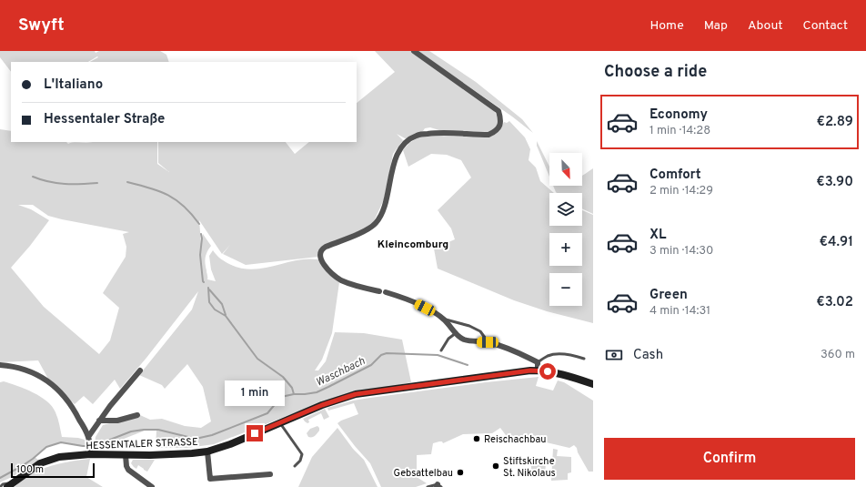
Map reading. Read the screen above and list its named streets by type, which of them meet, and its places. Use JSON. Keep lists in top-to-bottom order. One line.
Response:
{"streets":{"main road":["HESSENTALER STRASSE"]},"districts":["Kleincomburg"],"water":["Waschbach"],"places":["Reischachbau","Stiftskirche St. Nikolaus","Gebsattelbau"],"scale_bar":"100 m","north":"bottom right","page":{"header":"Swyft","nav":["Home","Map","About","Contact"],"heading":"Choose a ride","banner":["L'Italiano","Hessentaler Straße"],"list":[{"name":"Economy","note":"1 min · 14:28","value":"€2.89"},{"name":"Comfort","note":"2 min · 14:29","value":"€3.90"},{"name":"XL","note":"3 min · 14:30","value":"€4.91"},{"name":"Green","note":"4 min · 14:31","value":"€3.02"}],"map_buttons":["+","−"],"pay":["Cash","360 m"],"bubble":"1 min","buttons":"Confirm","scale":"100 m"}}
